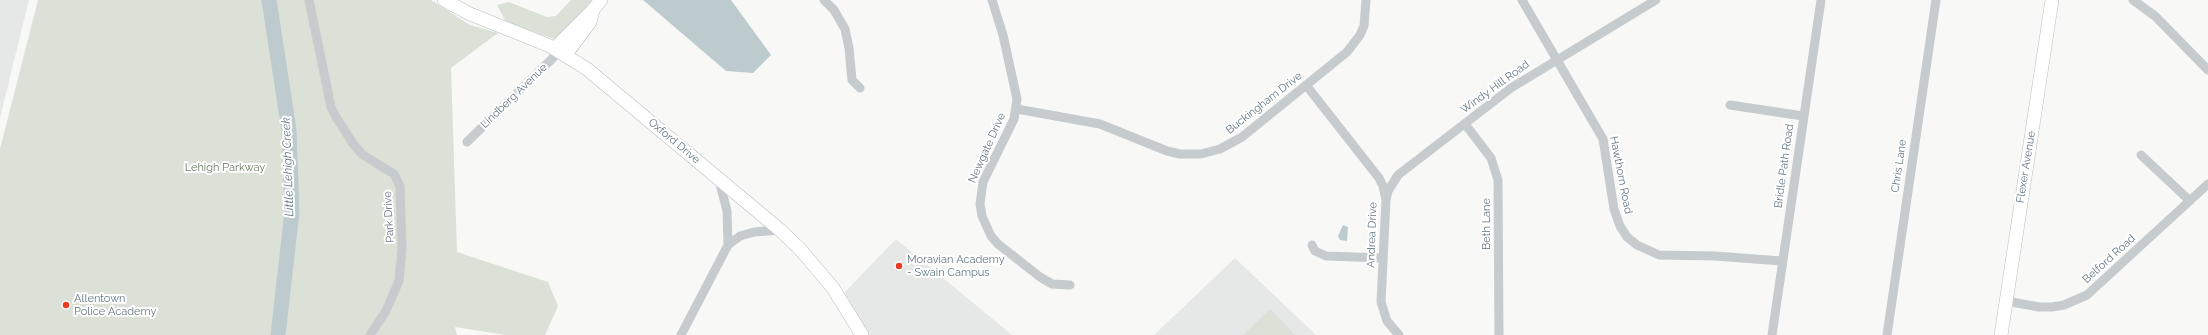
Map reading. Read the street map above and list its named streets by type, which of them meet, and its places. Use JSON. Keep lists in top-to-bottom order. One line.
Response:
{"streets":{"main road":["Lindberg Avenue","Oxford Drive","Flexer Avenue"],"street":["Windy Hill Road","Buckingham Drive","Newgate Drive","Bridle Path Road","Chris Lane","Hawthorn Road","Park Drive","Beth Lane","Andrea Drive","Belford Road"]},"crossings":[["Windy Hill Road","Hawthorn Road"],["Windy Hill Road","Beth Lane"],["Windy Hill Road","Andrea Drive"],["Lindberg Avenue","Oxford Drive"],["Buckingham Drive","Newgate Drive"],["Buckingham Drive","Andrea Drive"],["Bridle Path Road","Hawthorn Road"],["Flexer Avenue","Belford Road"]],"water":["Little Lehigh Creek"],"parks":["Lehigh Parkway"],"places":["Moravian Academy - Swain Campus","Allentown Police Academy"]}
